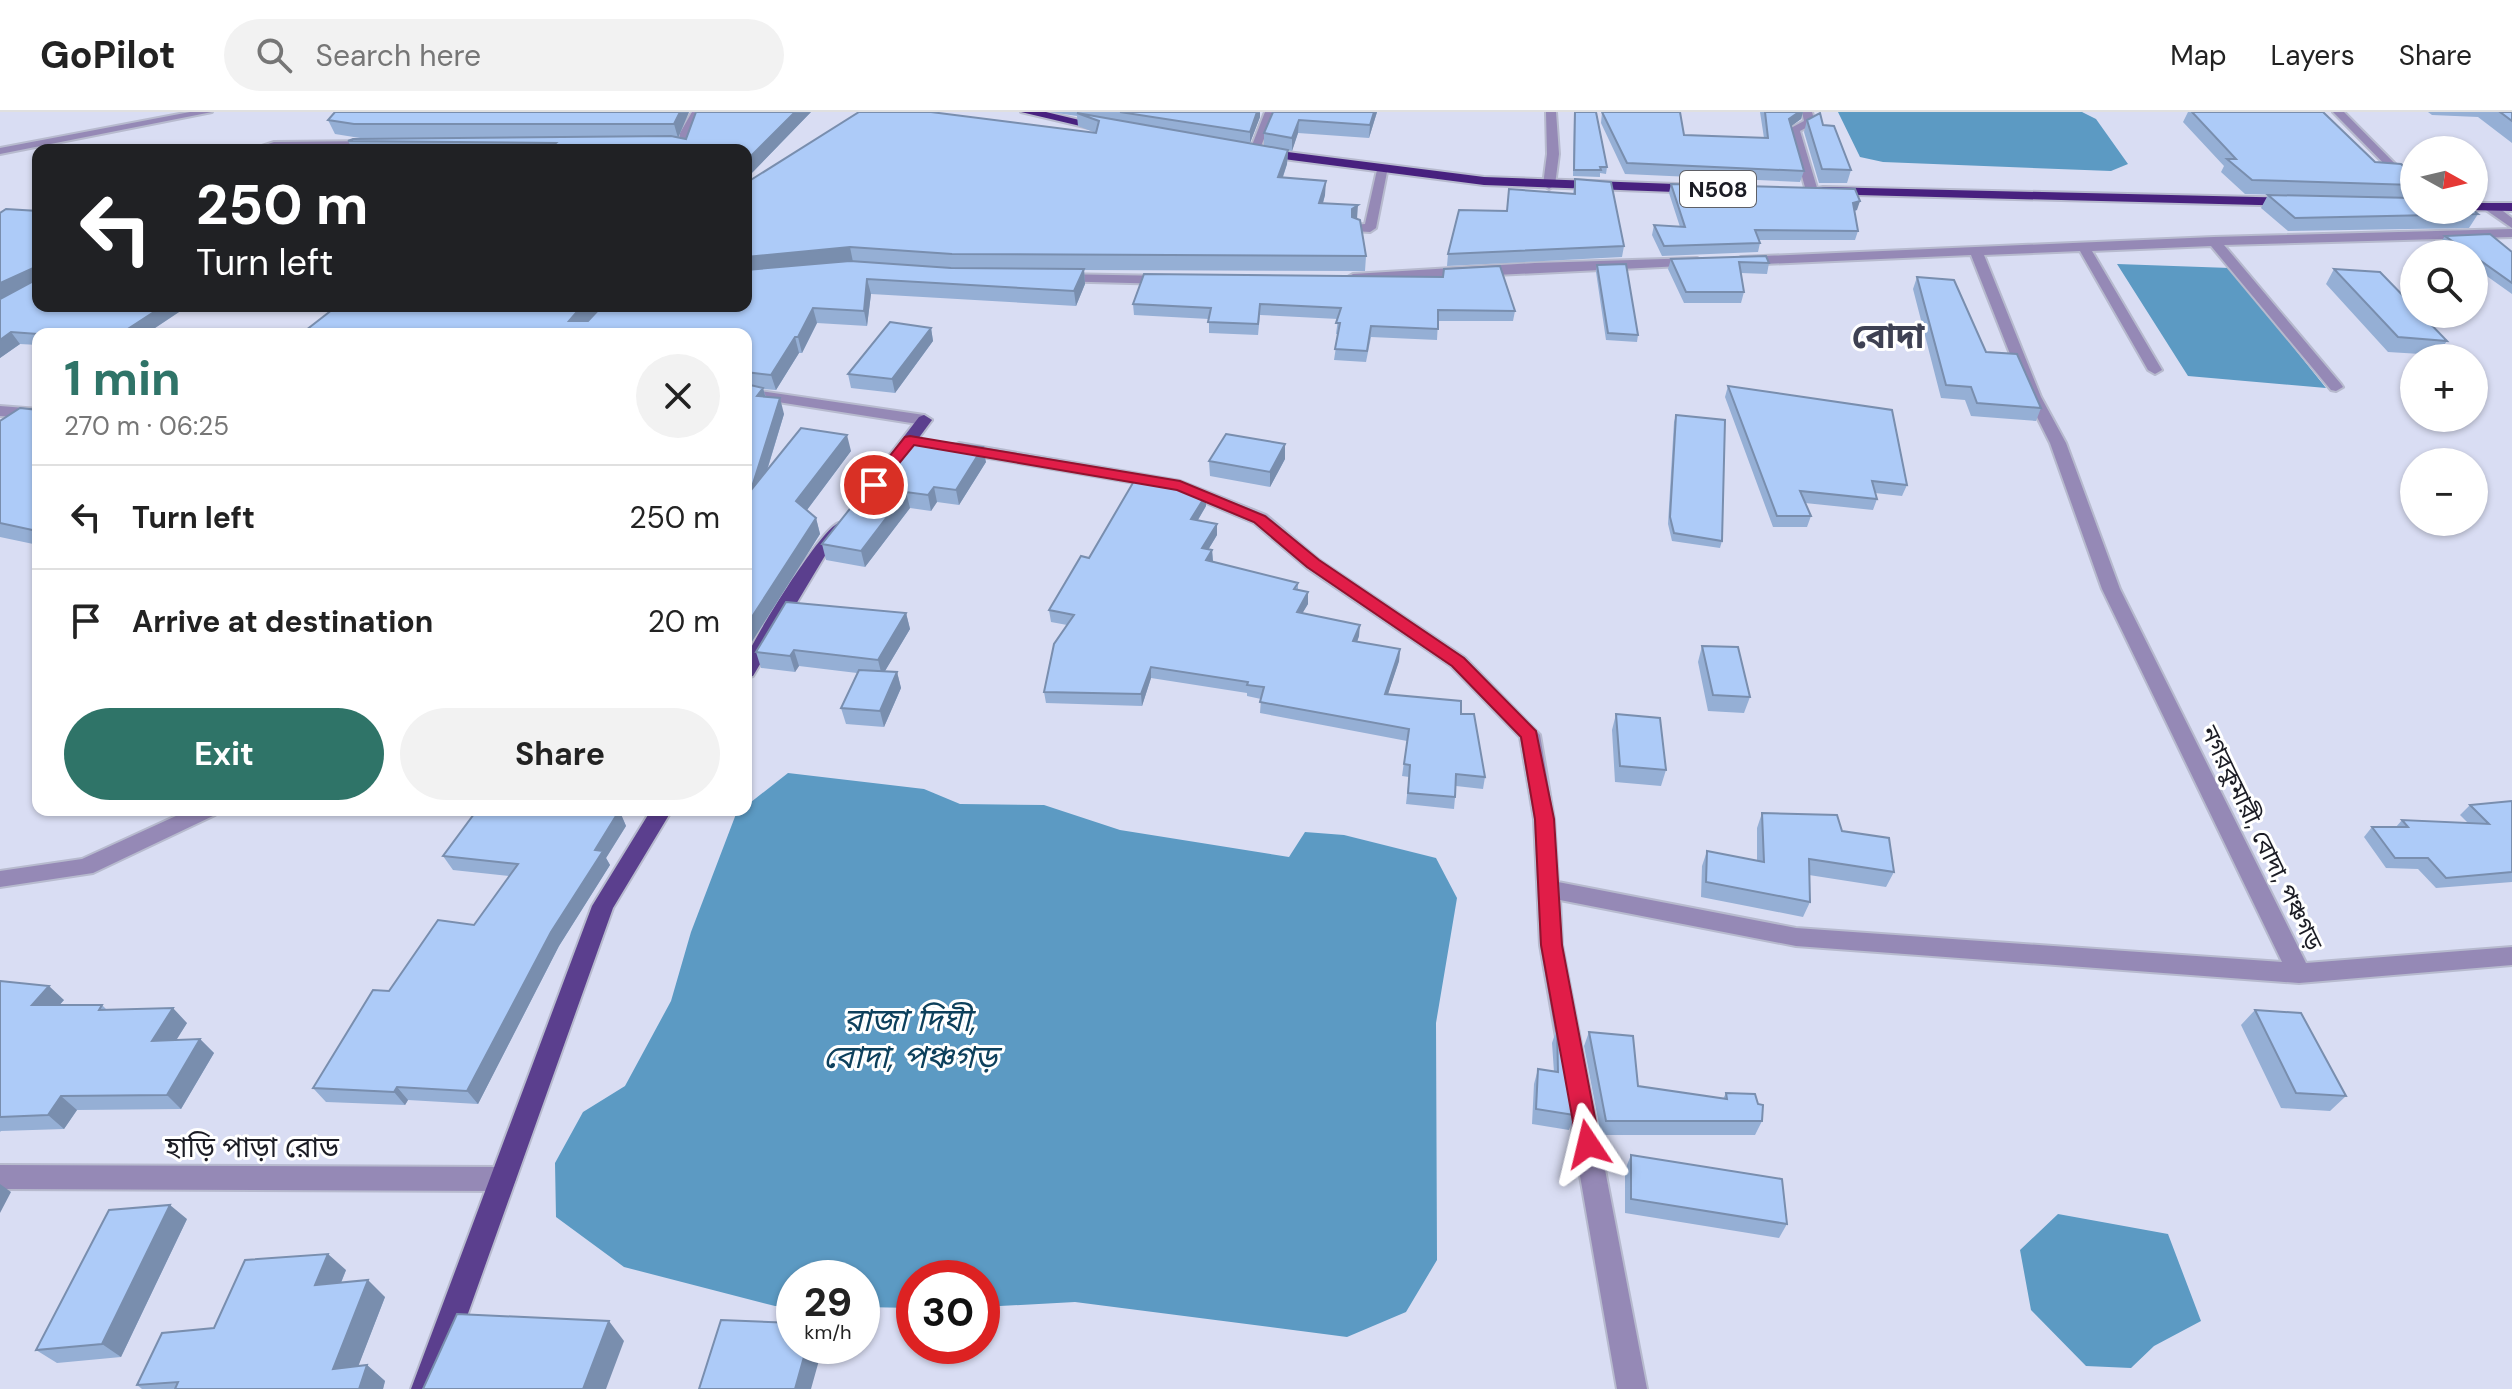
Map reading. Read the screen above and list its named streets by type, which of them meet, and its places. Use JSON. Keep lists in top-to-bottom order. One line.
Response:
{"streets":{"highway":["N508"],"street":["নগরকুমারী, বোদা, পঞ্চগড়","হাড়ি পাড়া রোড"]},"districts":["বোদা"],"water":["রাজা দিঘী, বোদা, পঞ্চগড়"],"north":"right","page":{"header":"GoPilot","search":"Search here","nav":["Map","Layers","Share"],"map_buttons":["+","−"],"turn":["250 m","Turn left"],"heading":["1 min","270 m · 06:25"],"list":[{"name":"Turn left","value":"250 m"},{"name":"Arrive at destination","value":"20 m"}],"buttons":["Exit","Share"],"speed":"29 km/h","limit":"30"}}
